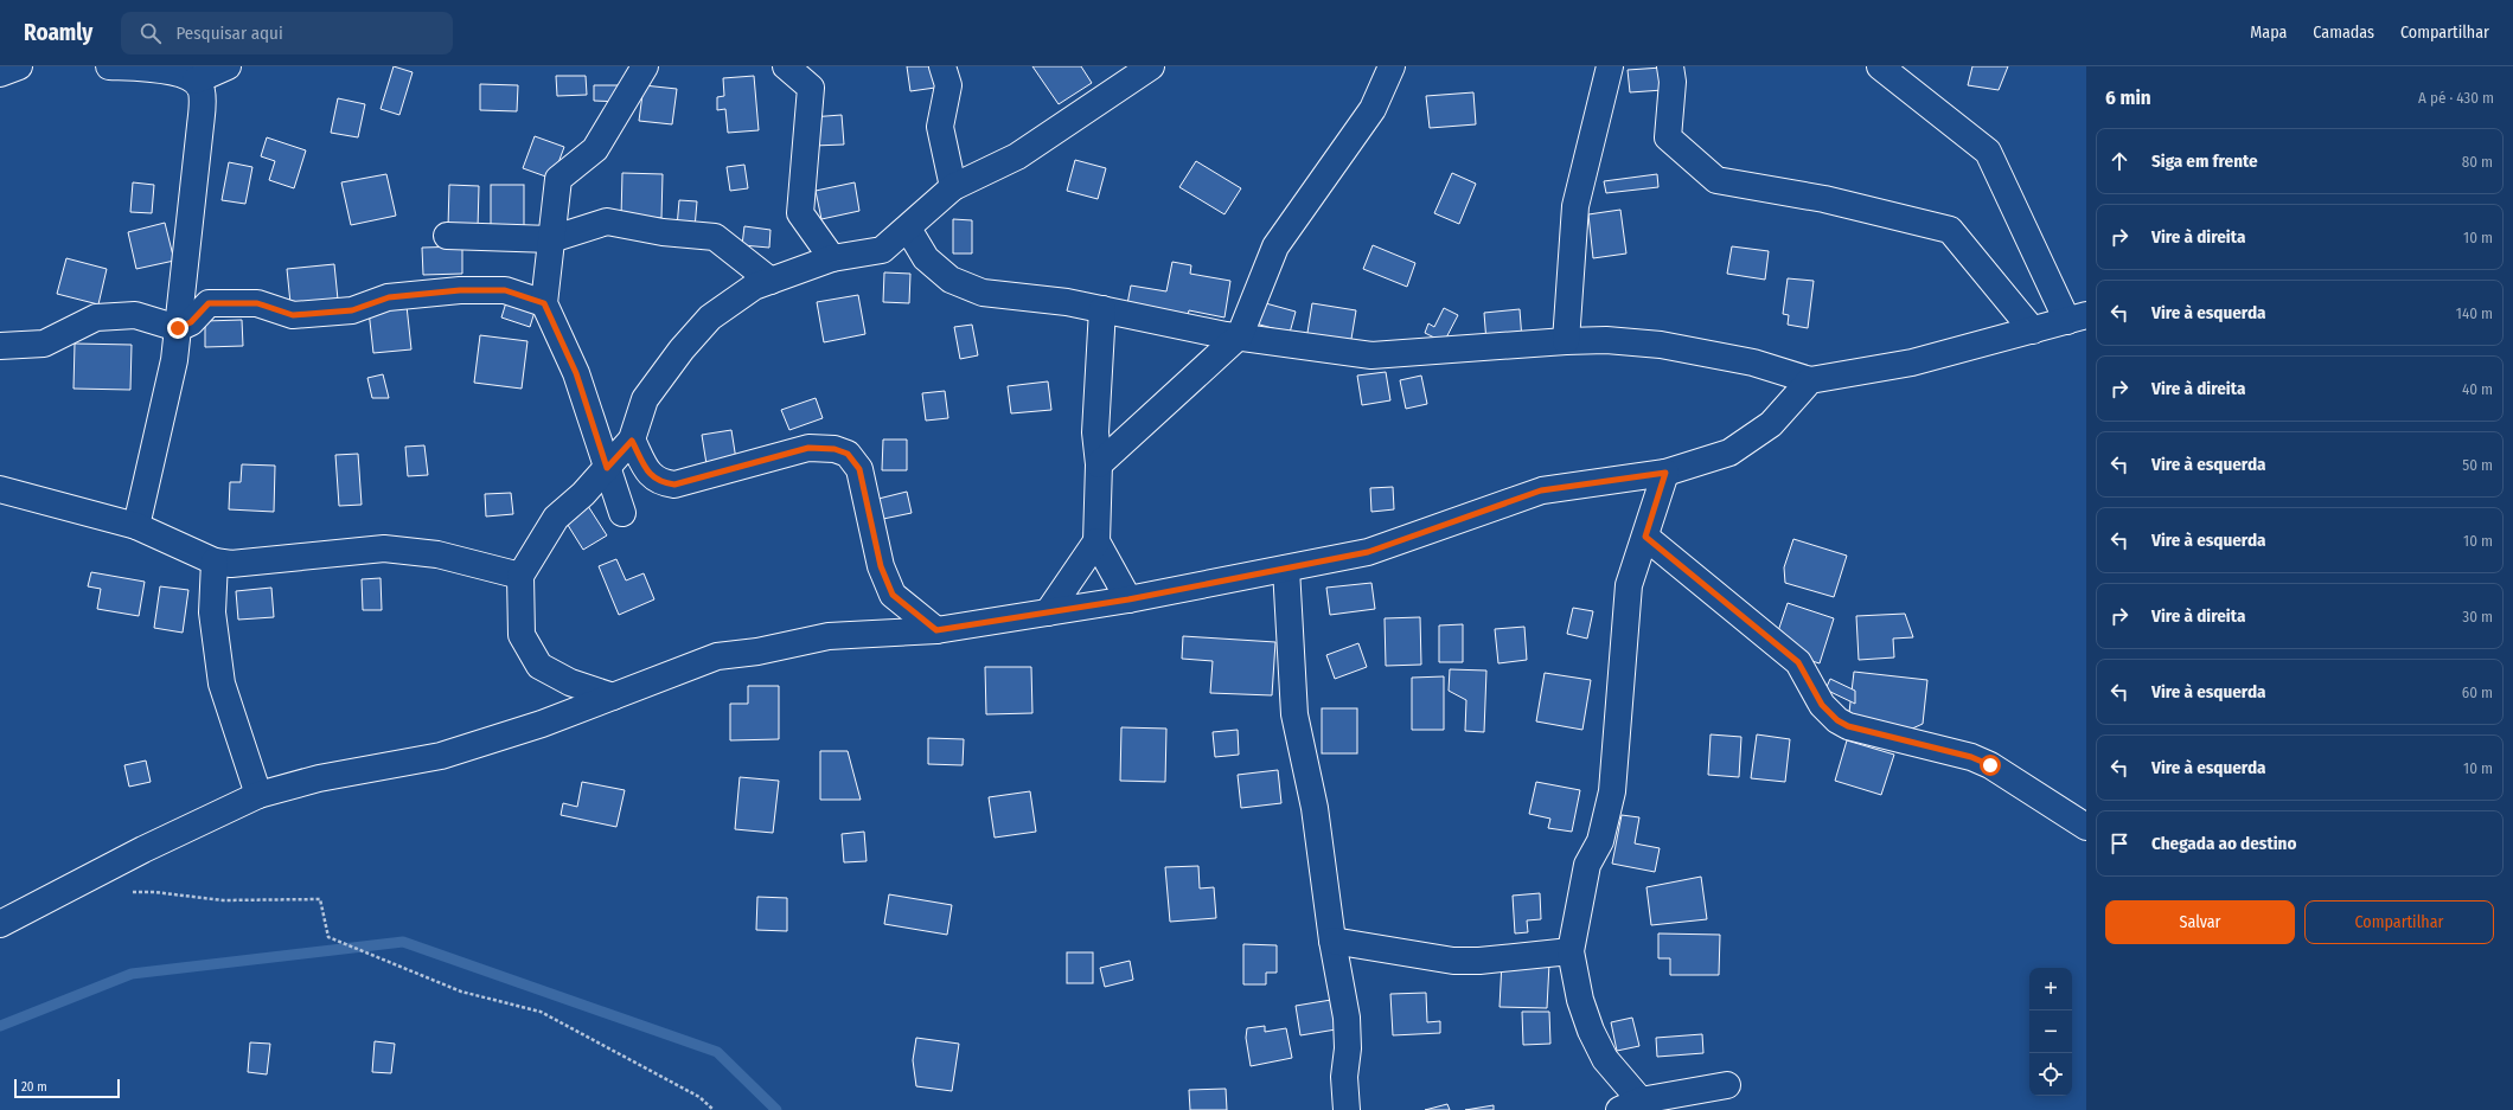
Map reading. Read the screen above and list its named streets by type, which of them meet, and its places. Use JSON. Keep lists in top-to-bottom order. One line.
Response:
{"scale_bar":"20 m","page":{"header":"Roamly","search":"Pesquisar aqui","nav":["Mapa","Camadas","Compartilhar"],"heading":["6 min","A pé · 430 m"],"list":[["Siga em frente","80 m"],["Vire à direita","10 m"],["Vire à esquerda","140 m"],["Vire à direita","40 m"],["Vire à esquerda","50 m"],["Vire à esquerda","10 m"],["Vire à direita","30 m"],["Vire à esquerda","60 m"],["Vire à esquerda","10 m"],"Chegada ao destino"],"buttons":["Salvar","Compartilhar"],"map_buttons":["+","−"],"scale":"20 m"}}
